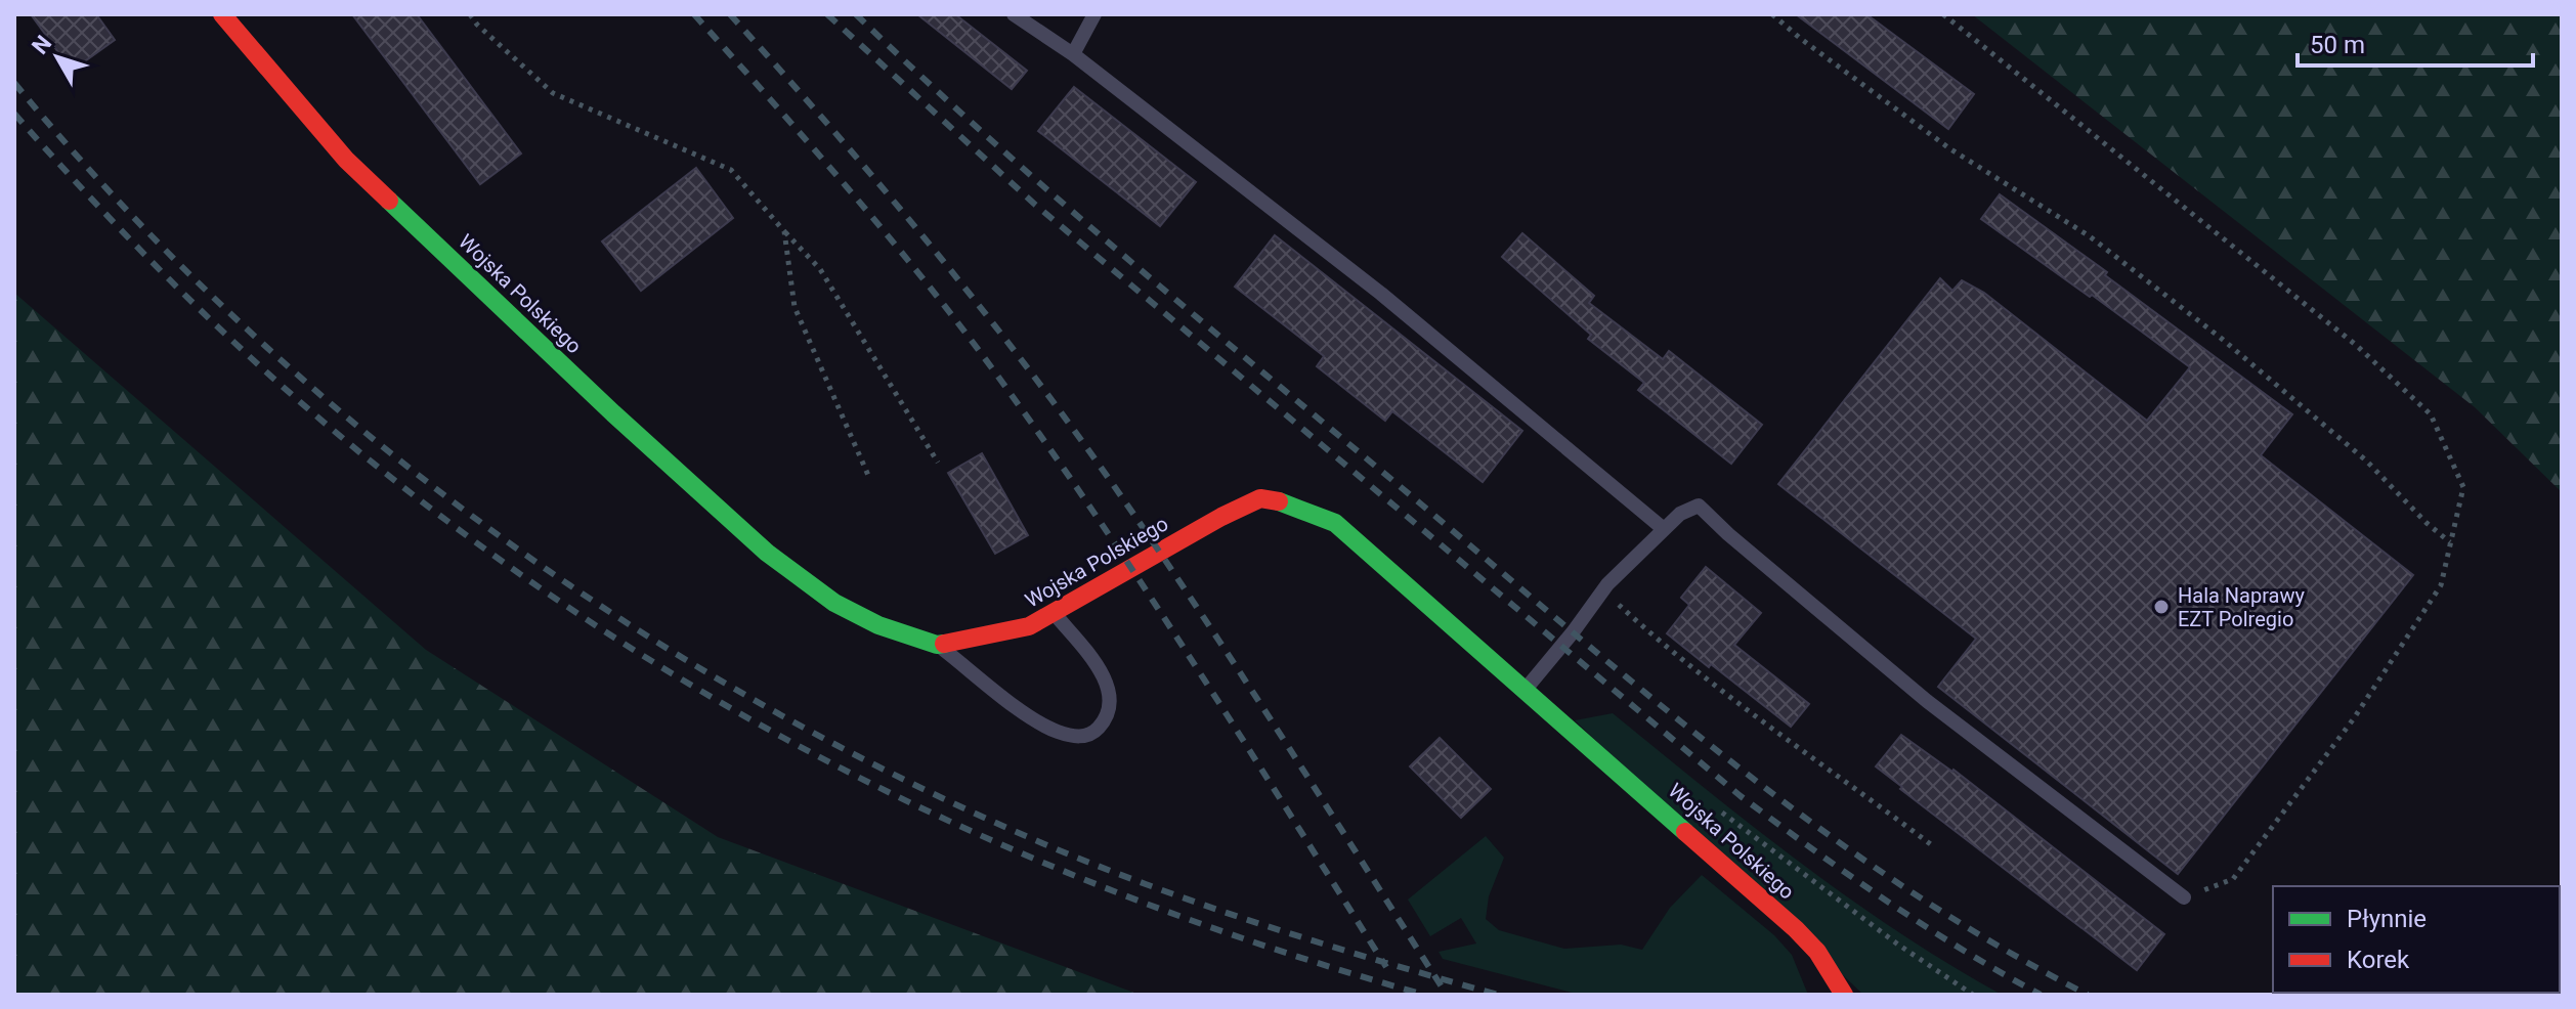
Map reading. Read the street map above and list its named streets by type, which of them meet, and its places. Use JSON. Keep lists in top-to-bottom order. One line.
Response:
{"streets":{"street":["Wojska Polskiego"]},"places":["Hala Naprawy EZT Polregio"],"legend":["Płynnie","Korek"],"scale_bar":"50 m","north":"top left"}
